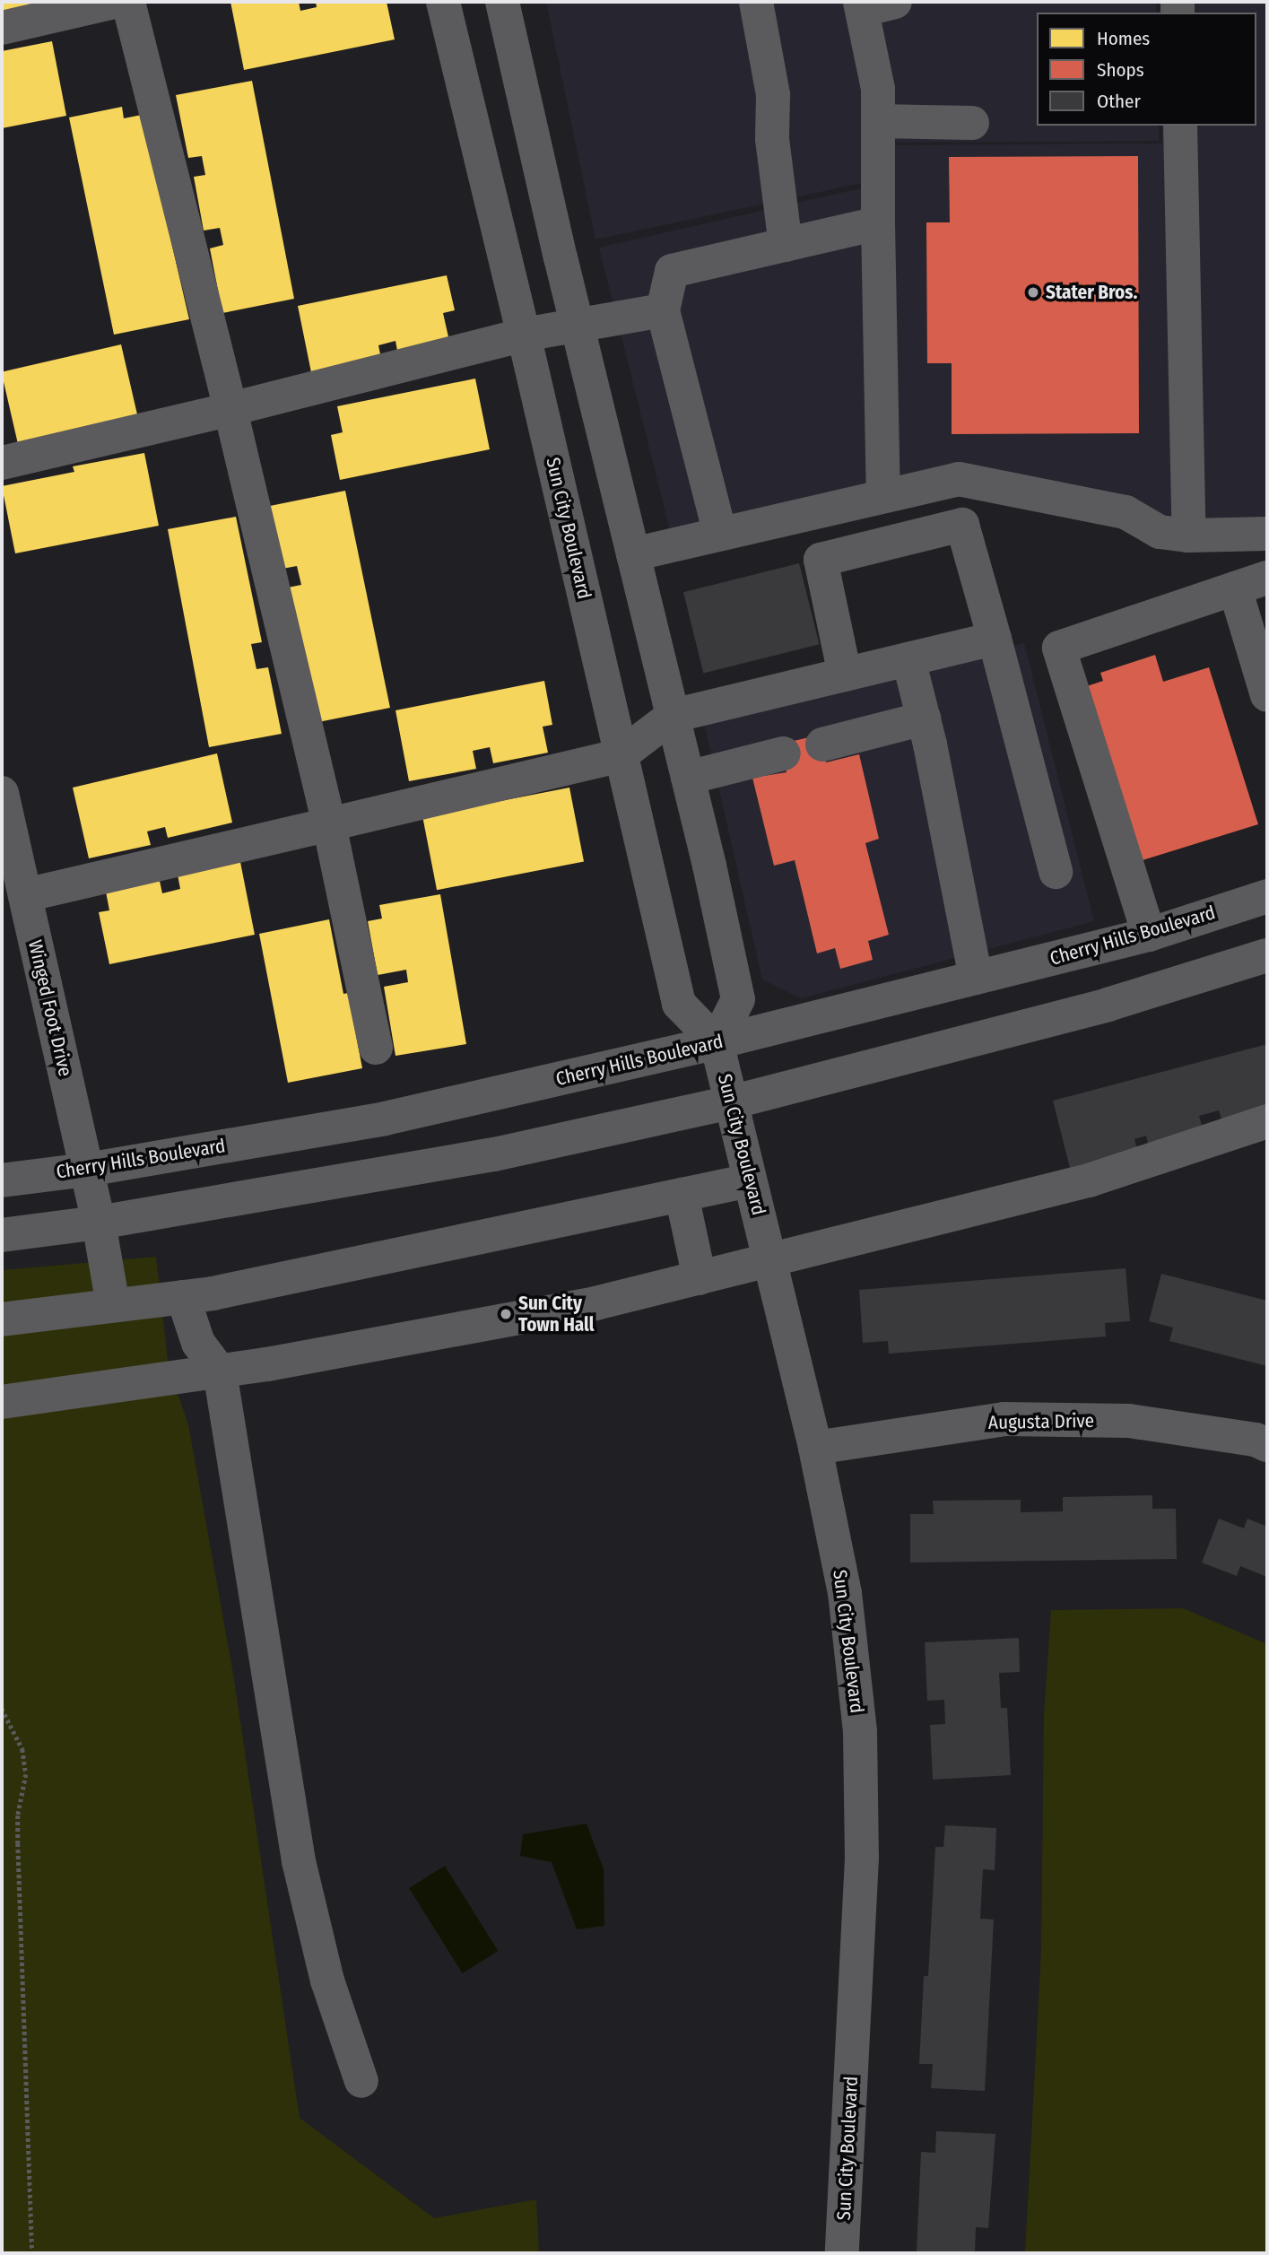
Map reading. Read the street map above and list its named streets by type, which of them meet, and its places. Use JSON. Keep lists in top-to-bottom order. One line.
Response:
{"streets":{"street":["Sun City Boulevard","Cherry Hills Boulevard","Winged Foot Drive","Augusta Drive"]},"crossings":[["Sun City Boulevard","Cherry Hills Boulevard"],["Sun City Boulevard","Augusta Drive"],["Cherry Hills Boulevard","Winged Foot Drive"]],"places":["Stater Bros.","Sun City Town Hall"],"legend":["Homes","Shops","Other"]}
